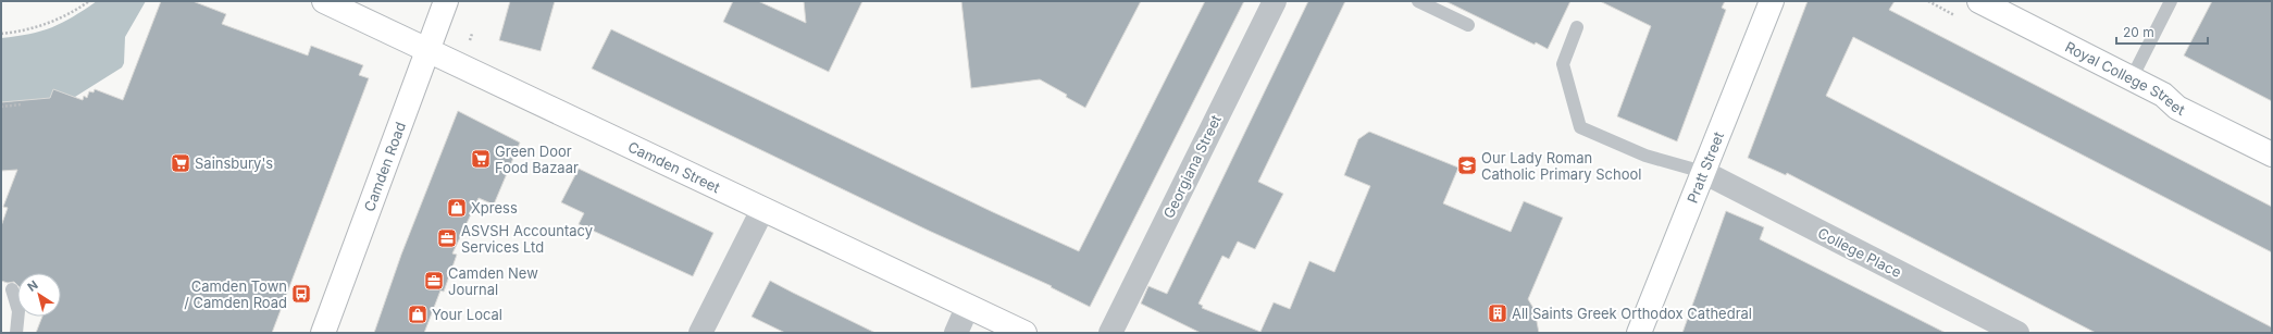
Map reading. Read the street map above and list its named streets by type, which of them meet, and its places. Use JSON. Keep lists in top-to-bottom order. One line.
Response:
{"streets":{"main road":["Royal College Street","Camden Road","Camden Street","Pratt Street"],"street":["Georgiana Street","College Place"]},"crossings":[["Camden Road","Camden Street"],["Pratt Street","College Place"]],"places":{"supermarket":["Green Door Food Bazaar","Sainsbury's"],"school or university":["Our Lady Roman Catholic Primary School"],"shop":["Xpress","Your Local"],"office":["ASVSH Accountacy Services Ltd","Camden New Journal"],"bus stop":["Camden Town / Camden Road"],"building":["All Saints Greek Orthodox Cathedral"]},"scale_bar":"20 m","north":"top left"}
